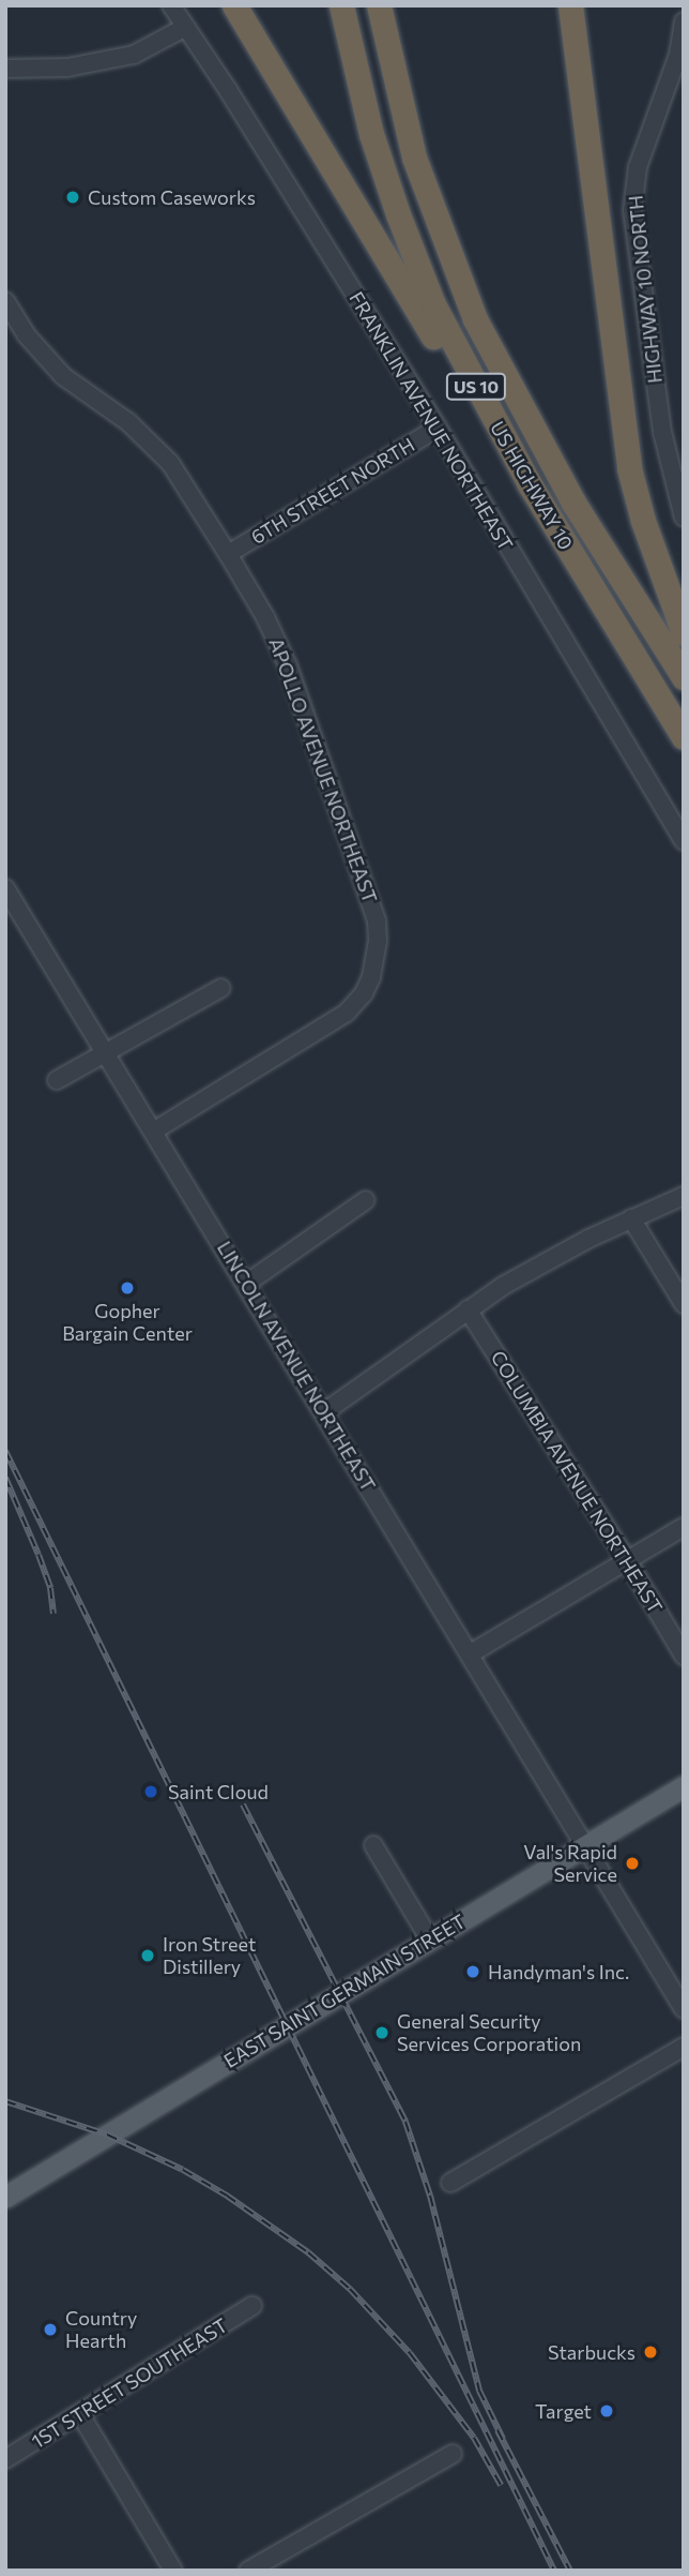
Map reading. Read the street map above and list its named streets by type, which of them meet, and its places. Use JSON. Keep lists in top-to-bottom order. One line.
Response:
{"streets":{"highway":["US 10","US HIGHWAY 10"],"main road":["EAST SAINT GERMAIN STREET"],"street":["HIGHWAY 10 NORTH","FRANKLIN AVENUE NORTHEAST","6TH STREET NORTH","APOLLO AVENUE NORTHEAST","LINCOLN AVENUE NORTHEAST","COLUMBIA AVENUE NORTHEAST","1ST STREET SOUTHEAST"]},"crossings":[["FRANKLIN AVENUE NORTHEAST","6TH STREET NORTH"],["6TH STREET NORTH","APOLLO AVENUE NORTHEAST"],["APOLLO AVENUE NORTHEAST","LINCOLN AVENUE NORTHEAST"],["LINCOLN AVENUE NORTHEAST","EAST SAINT GERMAIN STREET"]],"places":["Custom Caseworks","Gopher Bargain Center","Saint Cloud","Val's Rapid Service","Iron Street Distillery","Handyman's Inc.","General Security Services Corporation","Country Hearth","Starbucks","Target"]}
